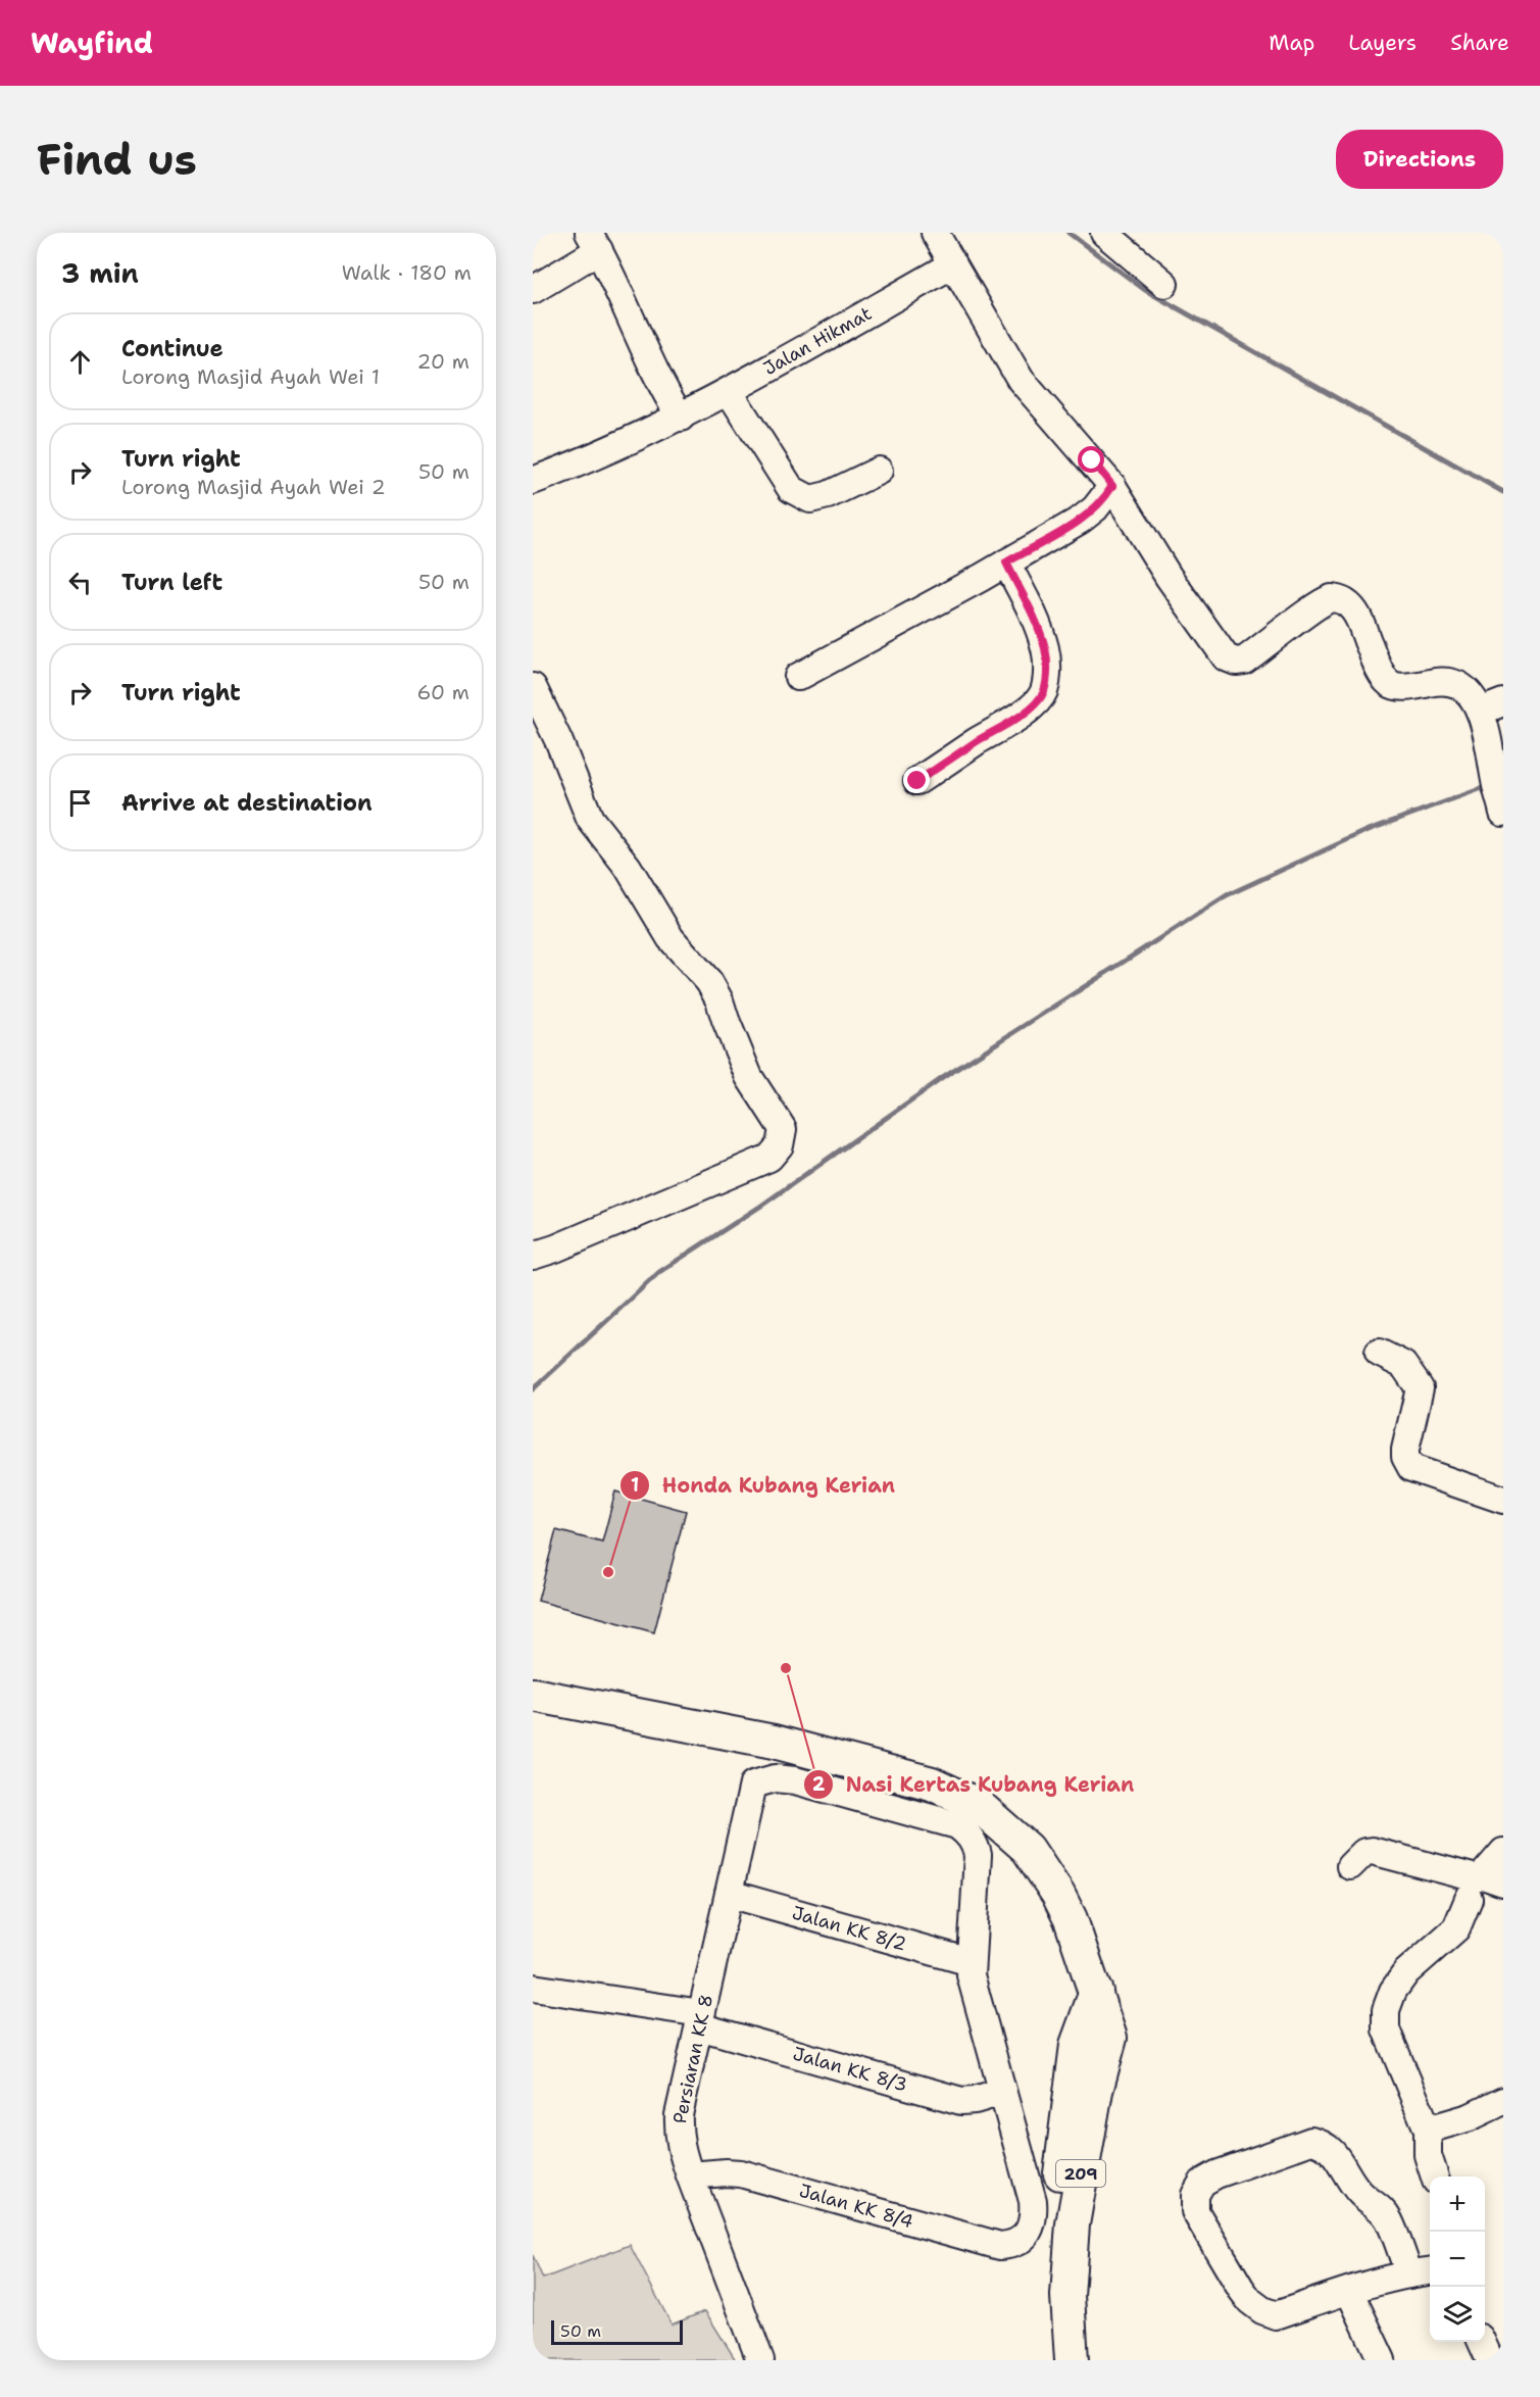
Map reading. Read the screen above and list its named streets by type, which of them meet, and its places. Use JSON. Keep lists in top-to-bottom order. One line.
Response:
{"streets":{"main road":["209"],"street":["Jalan Hikmat","Jalan KK 8/2","Persiaran KK 8","Jalan KK 8/3","Jalan KK 8/4"]},"crossings":[["Jalan KK 8/2","Persiaran KK 8"],["Persiaran KK 8","Jalan KK 8/3"],["Persiaran KK 8","Jalan KK 8/4"],["Jalan KK 8/3","Jalan KK 8/4"]],"places":["Honda Kubang Kerian","Nasi Kertas Kubang Kerian"],"scale_bar":"50 m","page":{"header":"Wayfind","nav":["Map","Layers","Share"],"buttons":"Directions","title":"Find us","heading":["3 min","Walk · 180 m"],"list":[["Continue","Lorong Masjid Ayah Wei 1","20 m"],["Turn right","Lorong Masjid Ayah Wei 2","50 m"],["Turn left","50 m"],["Turn right","60 m"],"Arrive at destination"],"map_buttons":["+","−"],"scale":"50 m"}}
